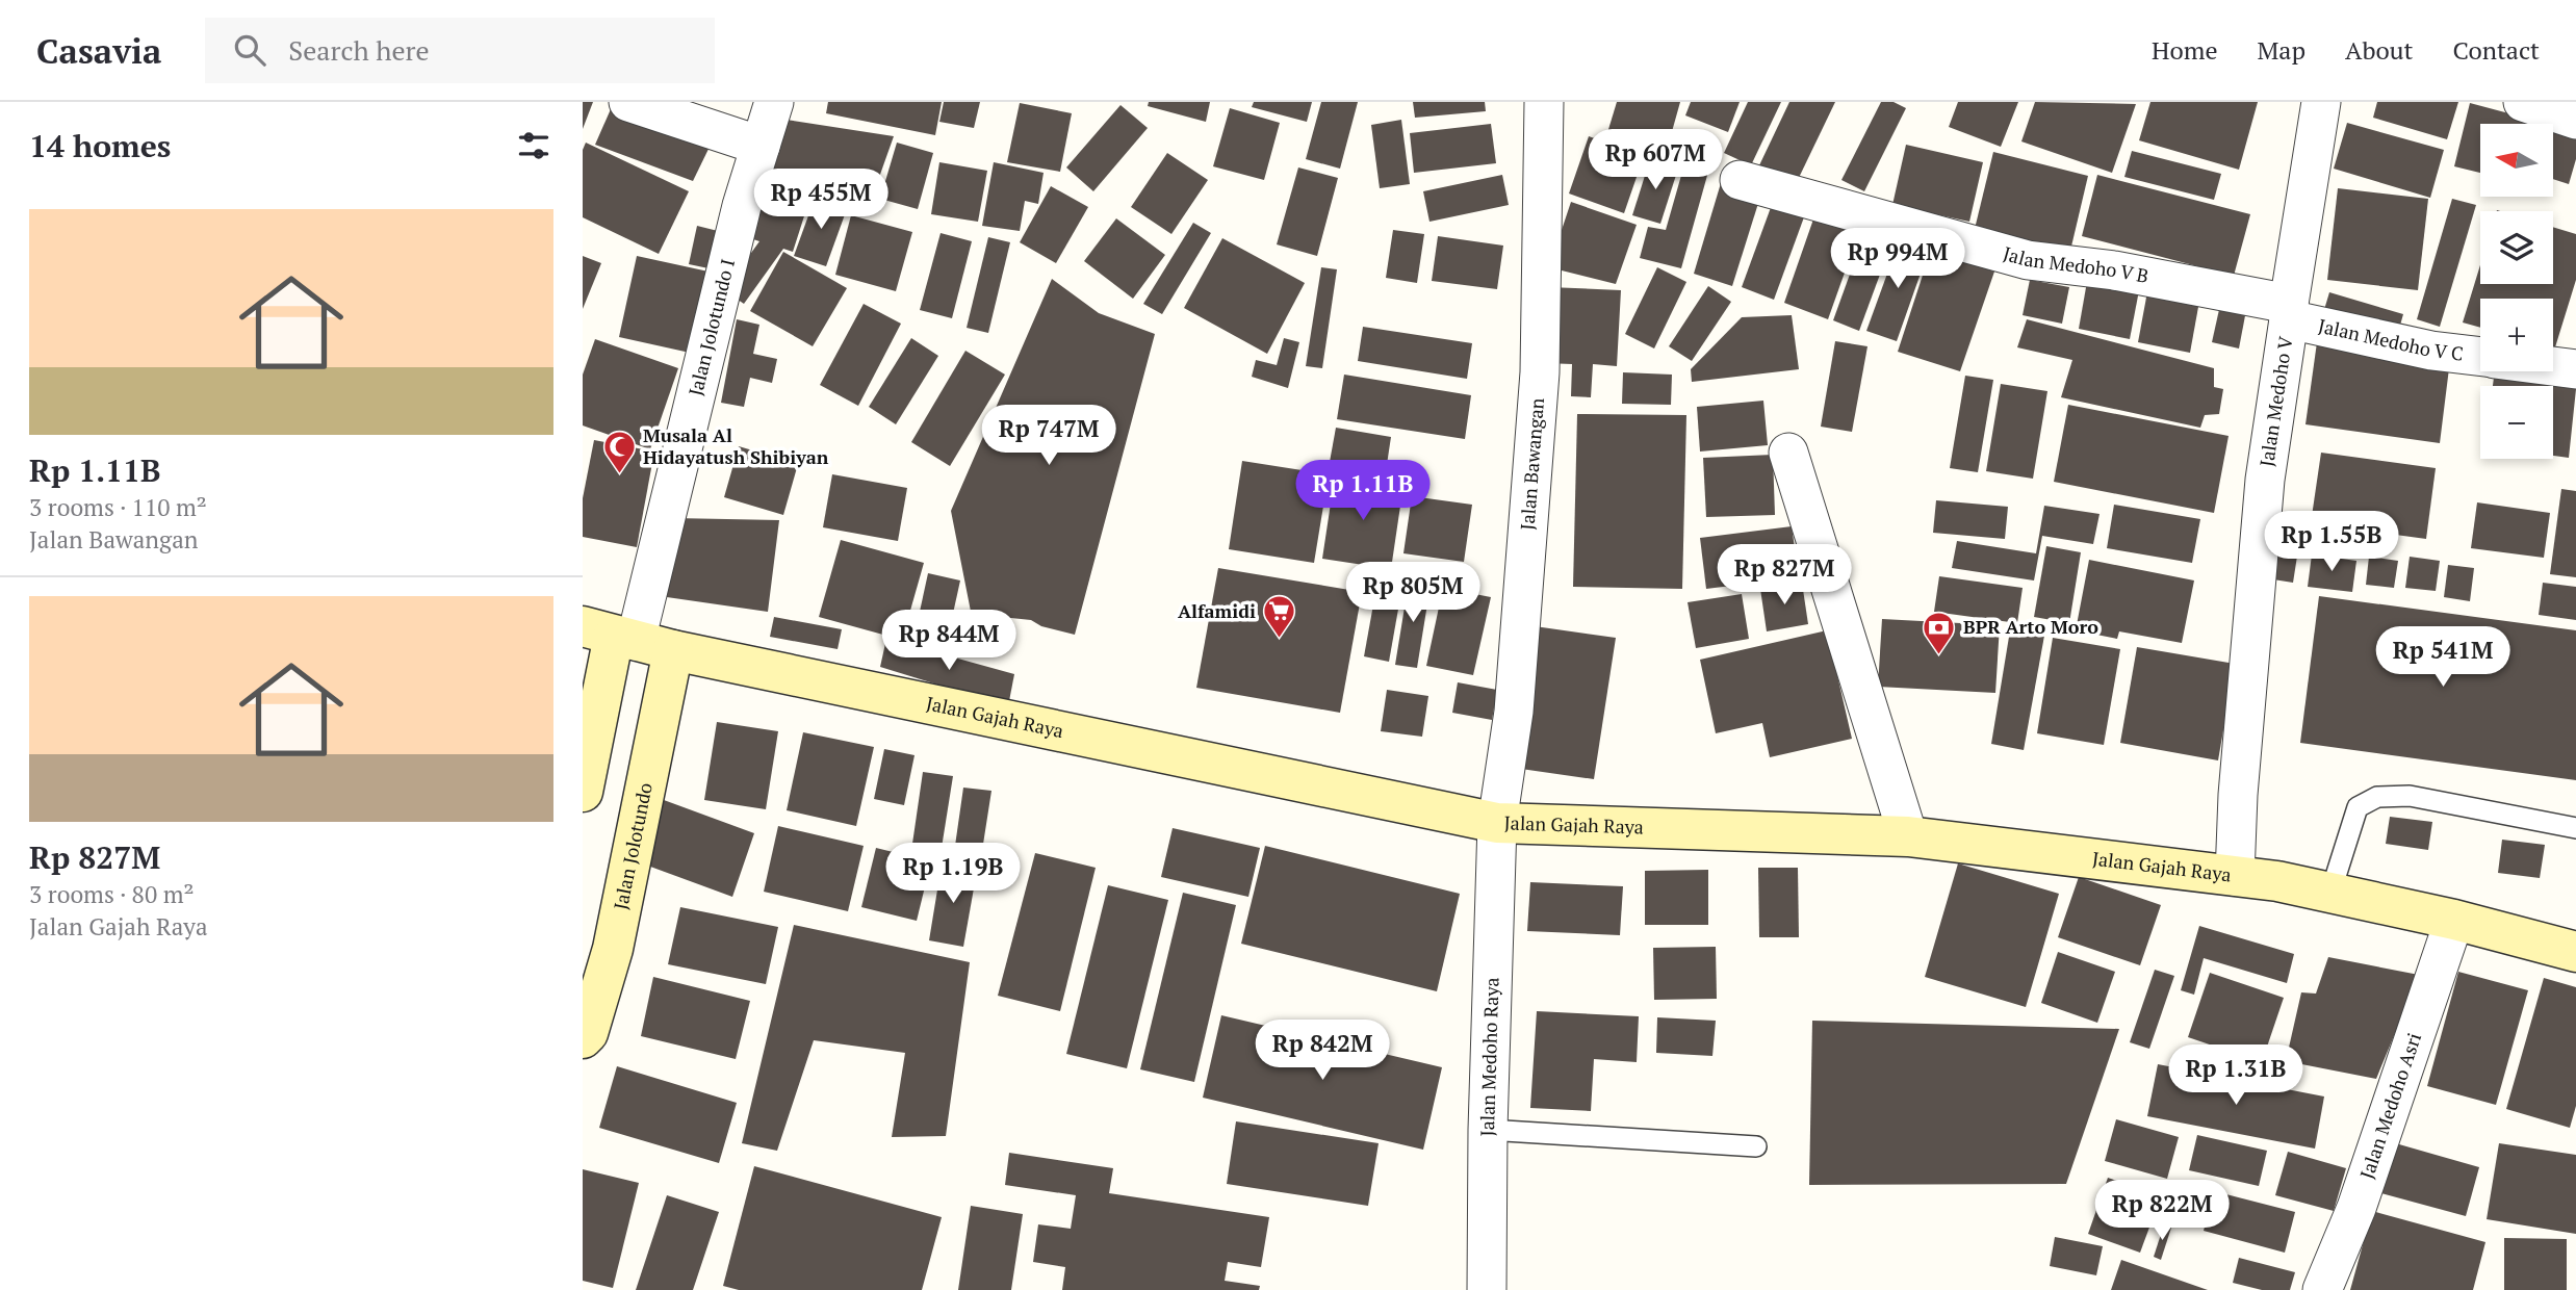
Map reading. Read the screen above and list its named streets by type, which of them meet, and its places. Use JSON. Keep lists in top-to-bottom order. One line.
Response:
{"streets":{"main road":["Jalan Gajah Raya","Jalan Jolotundo"],"street":["Jalan Medoho V B","Jalan Jolotundo I","Jalan Medoho V C","Jalan Medoho V","Jalan Bawangan","Jalan Medoho Raya","Jalan Medoho Asri"]},"crossings":[["Jalan Medoho V B","Jalan Medoho V C"],["Jalan Medoho V B","Jalan Medoho V"],["Jalan Jolotundo I","Jalan Gajah Raya"],["Jalan Jolotundo I","Jalan Jolotundo"],["Jalan Medoho V C","Jalan Medoho V"],["Jalan Medoho V","Jalan Gajah Raya"],["Jalan Bawangan","Jalan Gajah Raya"],["Jalan Bawangan","Jalan Medoho Raya"],["Jalan Gajah Raya","Jalan Jolotundo"],["Jalan Gajah Raya","Jalan Medoho Raya"],["Jalan Gajah Raya","Jalan Medoho Asri"]],"places":{"mosque":["Musala Al Hidayatush Shibiyan"],"supermarket":["Alfamidi"],"bank":["BPR Arto Moro"]},"north":"left","page":{"header":"Casavia","search":"Search here","nav":["Home","Map","About","Contact"],"heading":"14 homes","map_buttons":["+","−"],"price":["Rp 607M","Rp 455M","Rp 994M","Rp 747M","Rp 1.11B","Rp 1.55B","Rp 827M","Rp 805M","Rp 844M","Rp 541M","Rp 1.19B","Rp 842M","Rp 1.31B","Rp 822M"],"list":[{"name":"Rp 1.11B","note":"3 rooms · 110 m² · Jalan Bawangan"},{"name":"Rp 827M","note":"3 rooms · 80 m² · Jalan Gajah Raya"}]}}
